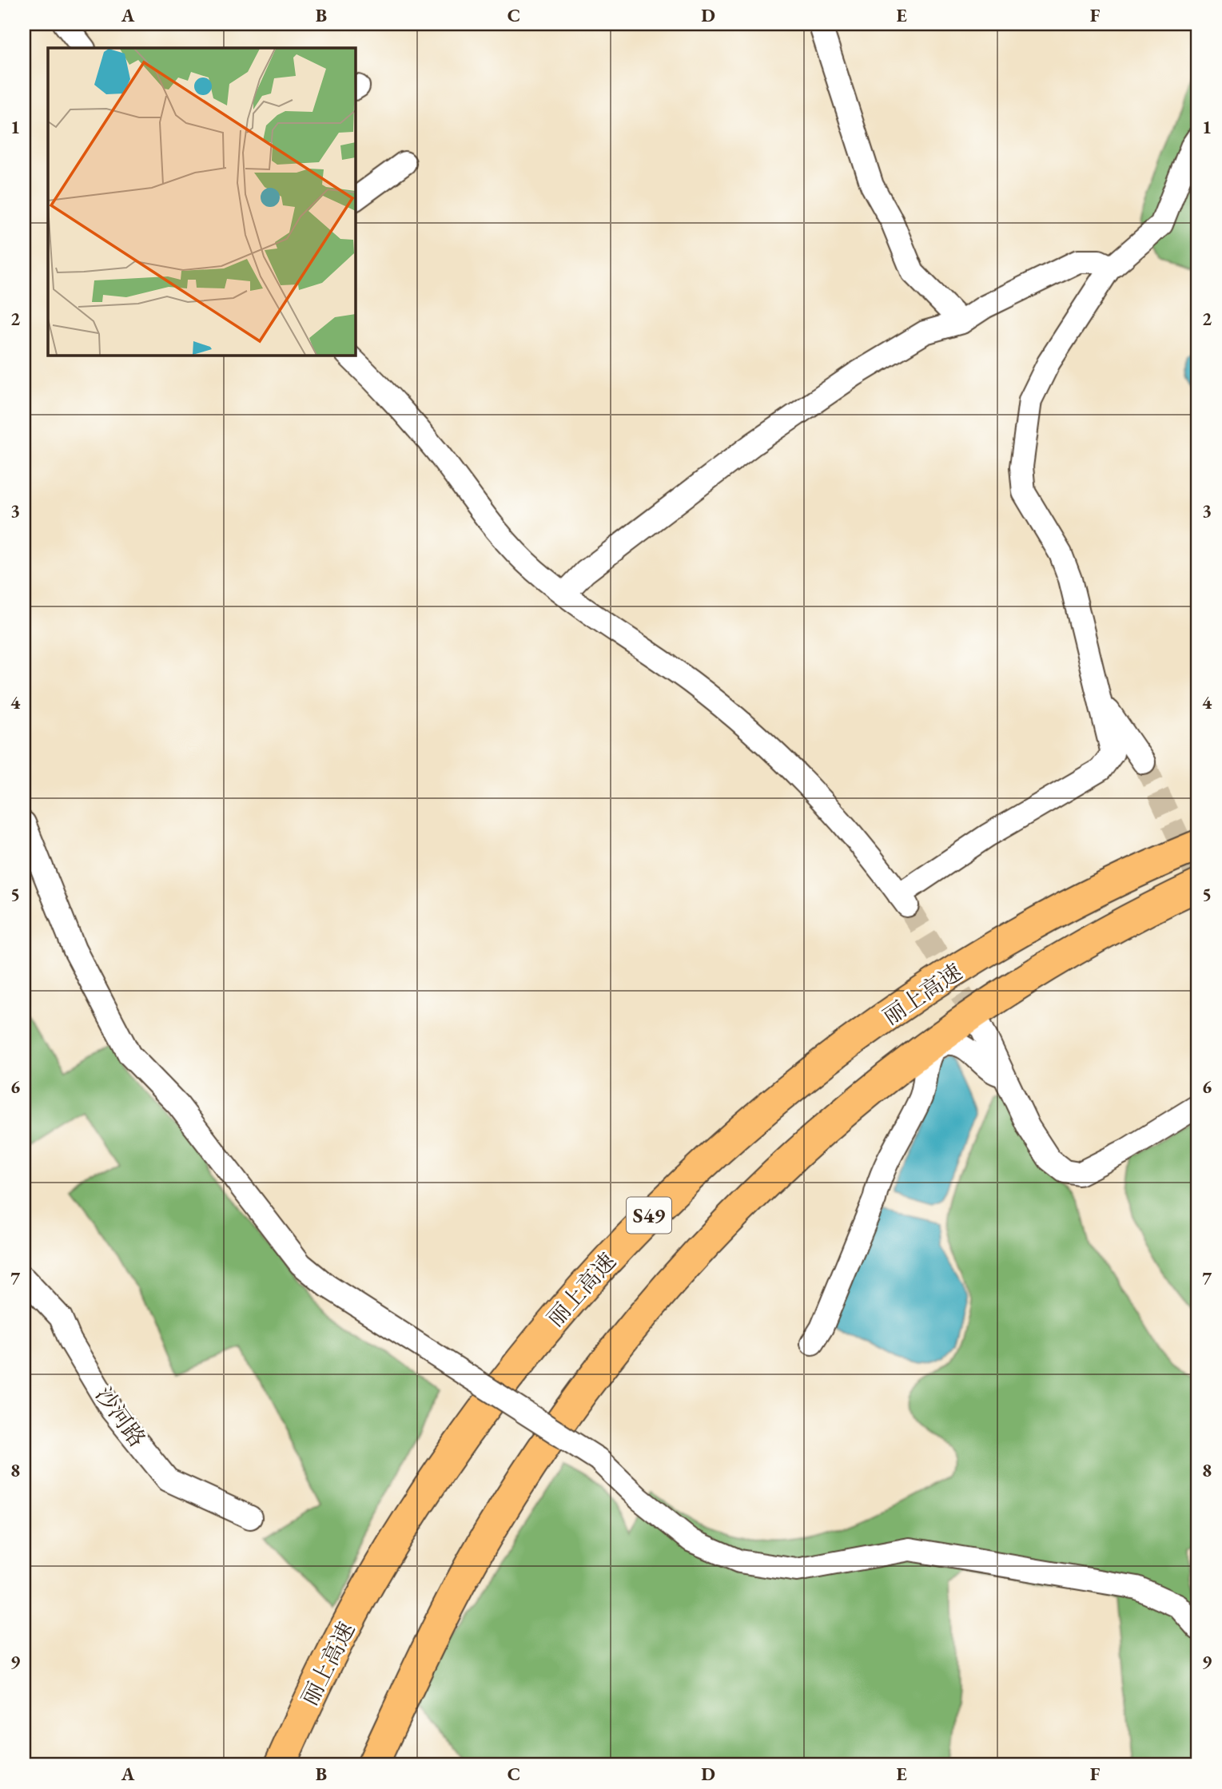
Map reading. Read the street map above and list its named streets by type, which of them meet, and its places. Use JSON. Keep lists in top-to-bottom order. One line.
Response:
{"streets":{"highway":["丽上高速","S49"],"street":["沙河路"]},"grid":{"columns":["A","B","C","D","E","F"],"rows":["1","2","3","4","5","6","7","8","9"]}}
